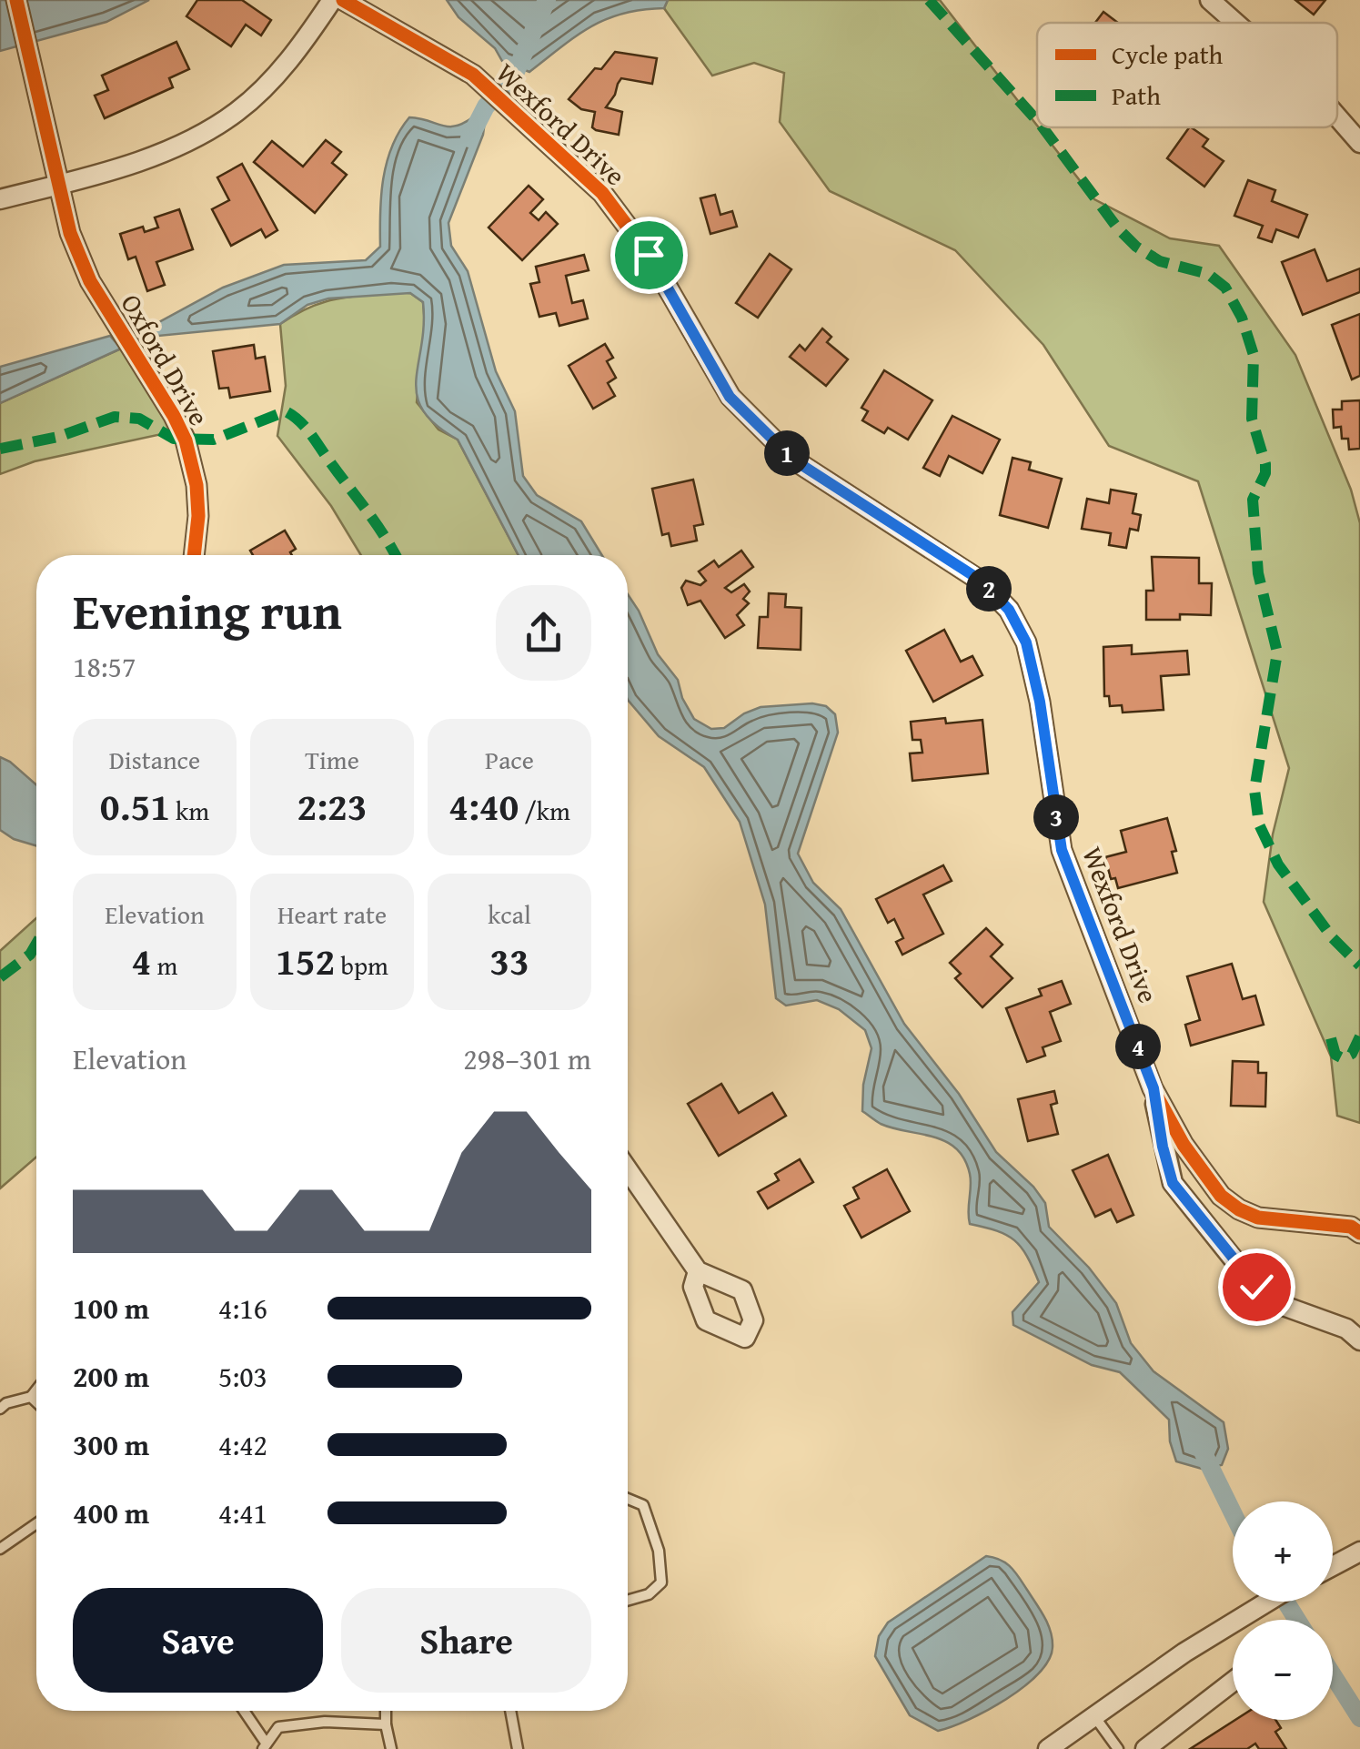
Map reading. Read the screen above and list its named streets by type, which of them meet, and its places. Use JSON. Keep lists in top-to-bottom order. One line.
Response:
{"streets":{"street":["Wexford Drive","Oxford Drive"]},"legend":["Cycle path","Path"],"page":{"pins":["1","2","3","4"],"heading":["Evening run","18:57"],"stats":[["Distance","0.51 km"],["Time","2:23"],["Pace","4:40 /km"],["Elevation","4 m"],["Heart rate","152 bpm"],["kcal","33"]],"chart":["Elevation","298–301 m"],"list":[{"name":"100 m","note":"4:16"},{"name":"200 m","note":"5:03"},{"name":"300 m","note":"4:42"},{"name":"400 m","note":"4:41"}],"map_buttons":["+","−"],"buttons":["Save","Share"]}}
